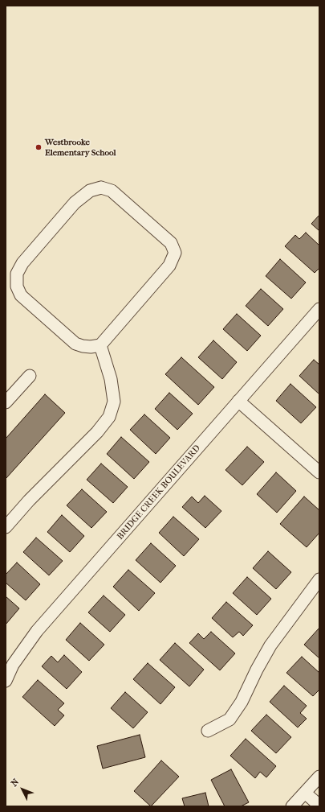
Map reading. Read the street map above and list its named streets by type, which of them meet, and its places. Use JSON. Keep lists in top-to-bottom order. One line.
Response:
{"streets":{"street":["BRIDGE CREEK BOULEVARD"]},"places":["Westbrooke Elementary School"],"north":"top left"}
